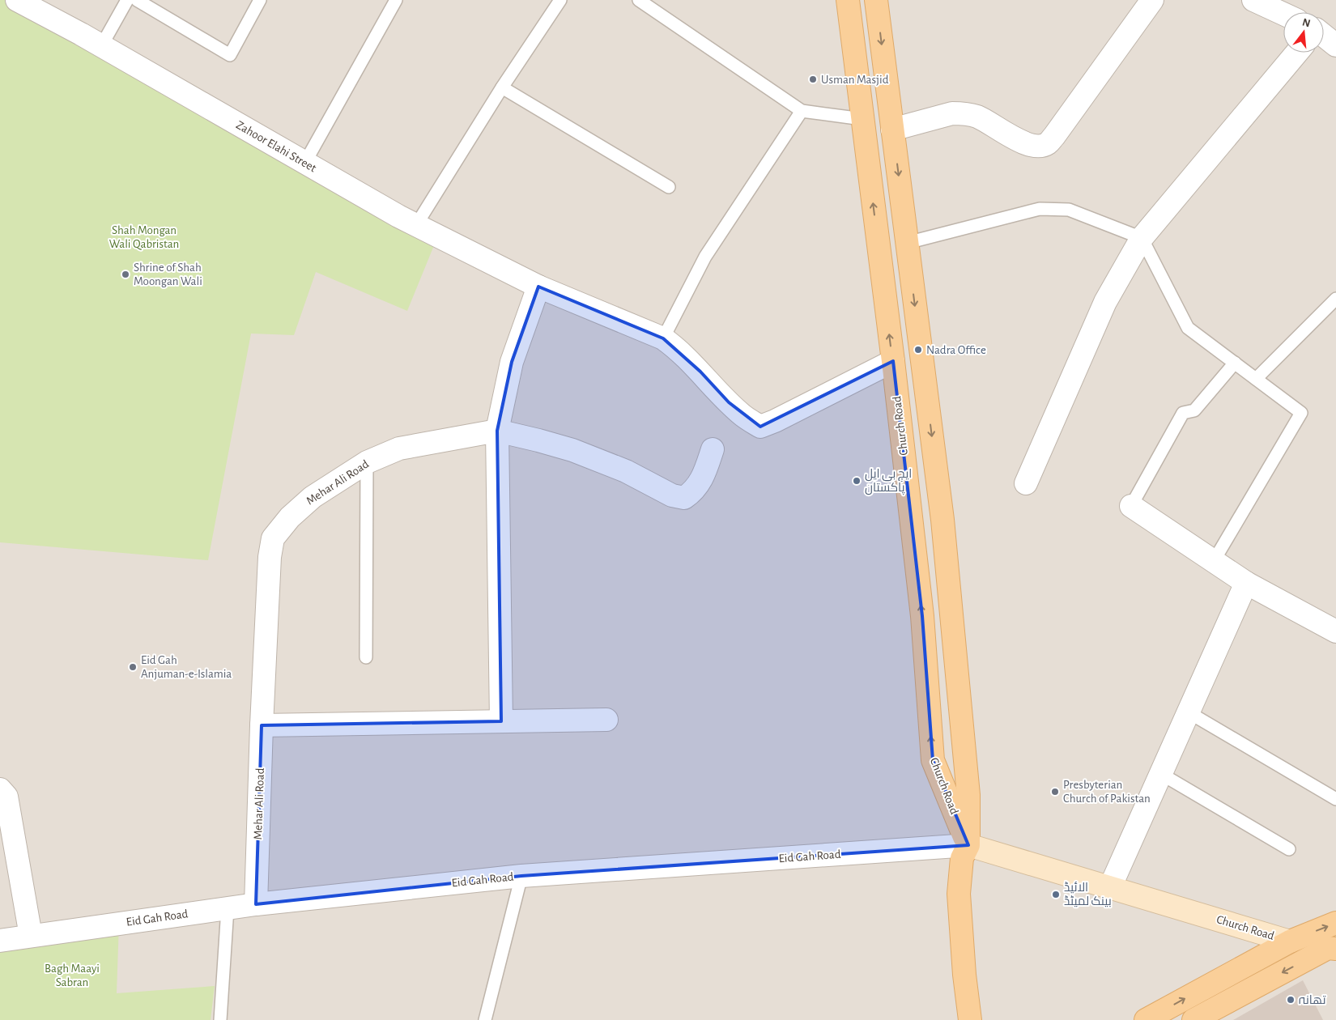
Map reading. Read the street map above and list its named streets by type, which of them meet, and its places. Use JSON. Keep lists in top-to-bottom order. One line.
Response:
{"streets":{"main road":["Church Road"],"street":["Zahoor Elahi Street","Mehar Ali Road","Eid Gah Road"]},"crossings":[["Zahoor Elahi Street","Church Road"],["Church Road","Eid Gah Road"],["Mehar Ali Road","Eid Gah Road"]],"parks":["Shah Mongan Wali Qabristan","Bagh Maayi Sabran"],"places":["Usman Masjid","Shrine of Shah Moongan Wali","Nadra Office","ایچ بی ایل پاکستان","Eid Gah Anjuman-e-Islamia","Presbyterian Church of Pakistan","الائیڈ بینک لمیٹڈ","تھانہ"],"north":"top"}
